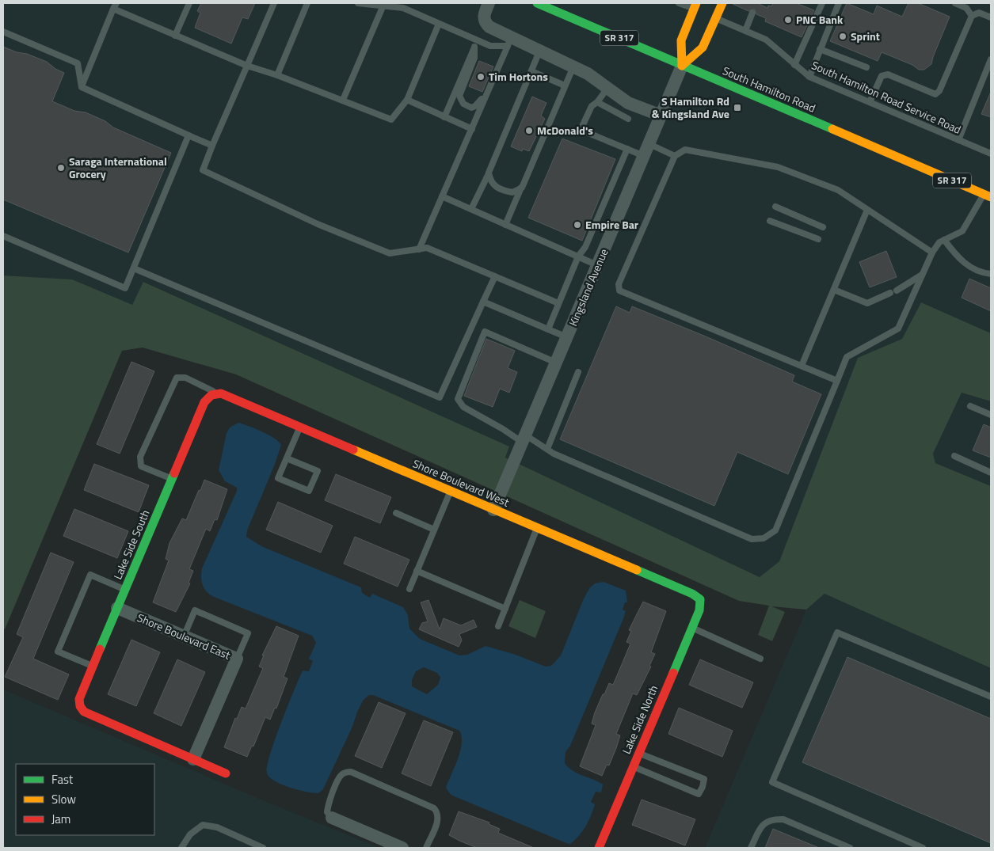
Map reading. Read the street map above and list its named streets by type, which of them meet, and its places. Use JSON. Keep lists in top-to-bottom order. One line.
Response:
{"streets":{"street":["SR 317","South Hamilton Road","Kingsland Avenue","Shore Boulevard West","Lake Side South","Shore Boulevard East","Lake Side North"],"lane":["South Hamilton Road Service Road"]},"crossings":[["South Hamilton Road","Kingsland Avenue"],["Kingsland Avenue","Shore Boulevard West"],["Shore Boulevard West","Lake Side South"],["Shore Boulevard West","Lake Side North"],["Lake Side South","Shore Boulevard East"]],"places":{"other":["PNC Bank","Sprint","Tim Hortons","McDonald's","Saraga International Grocery","Empire Bar"],"transit":["S Hamilton Rd & Kingsland Ave"]},"legend":["Fast","Slow","Jam"]}
